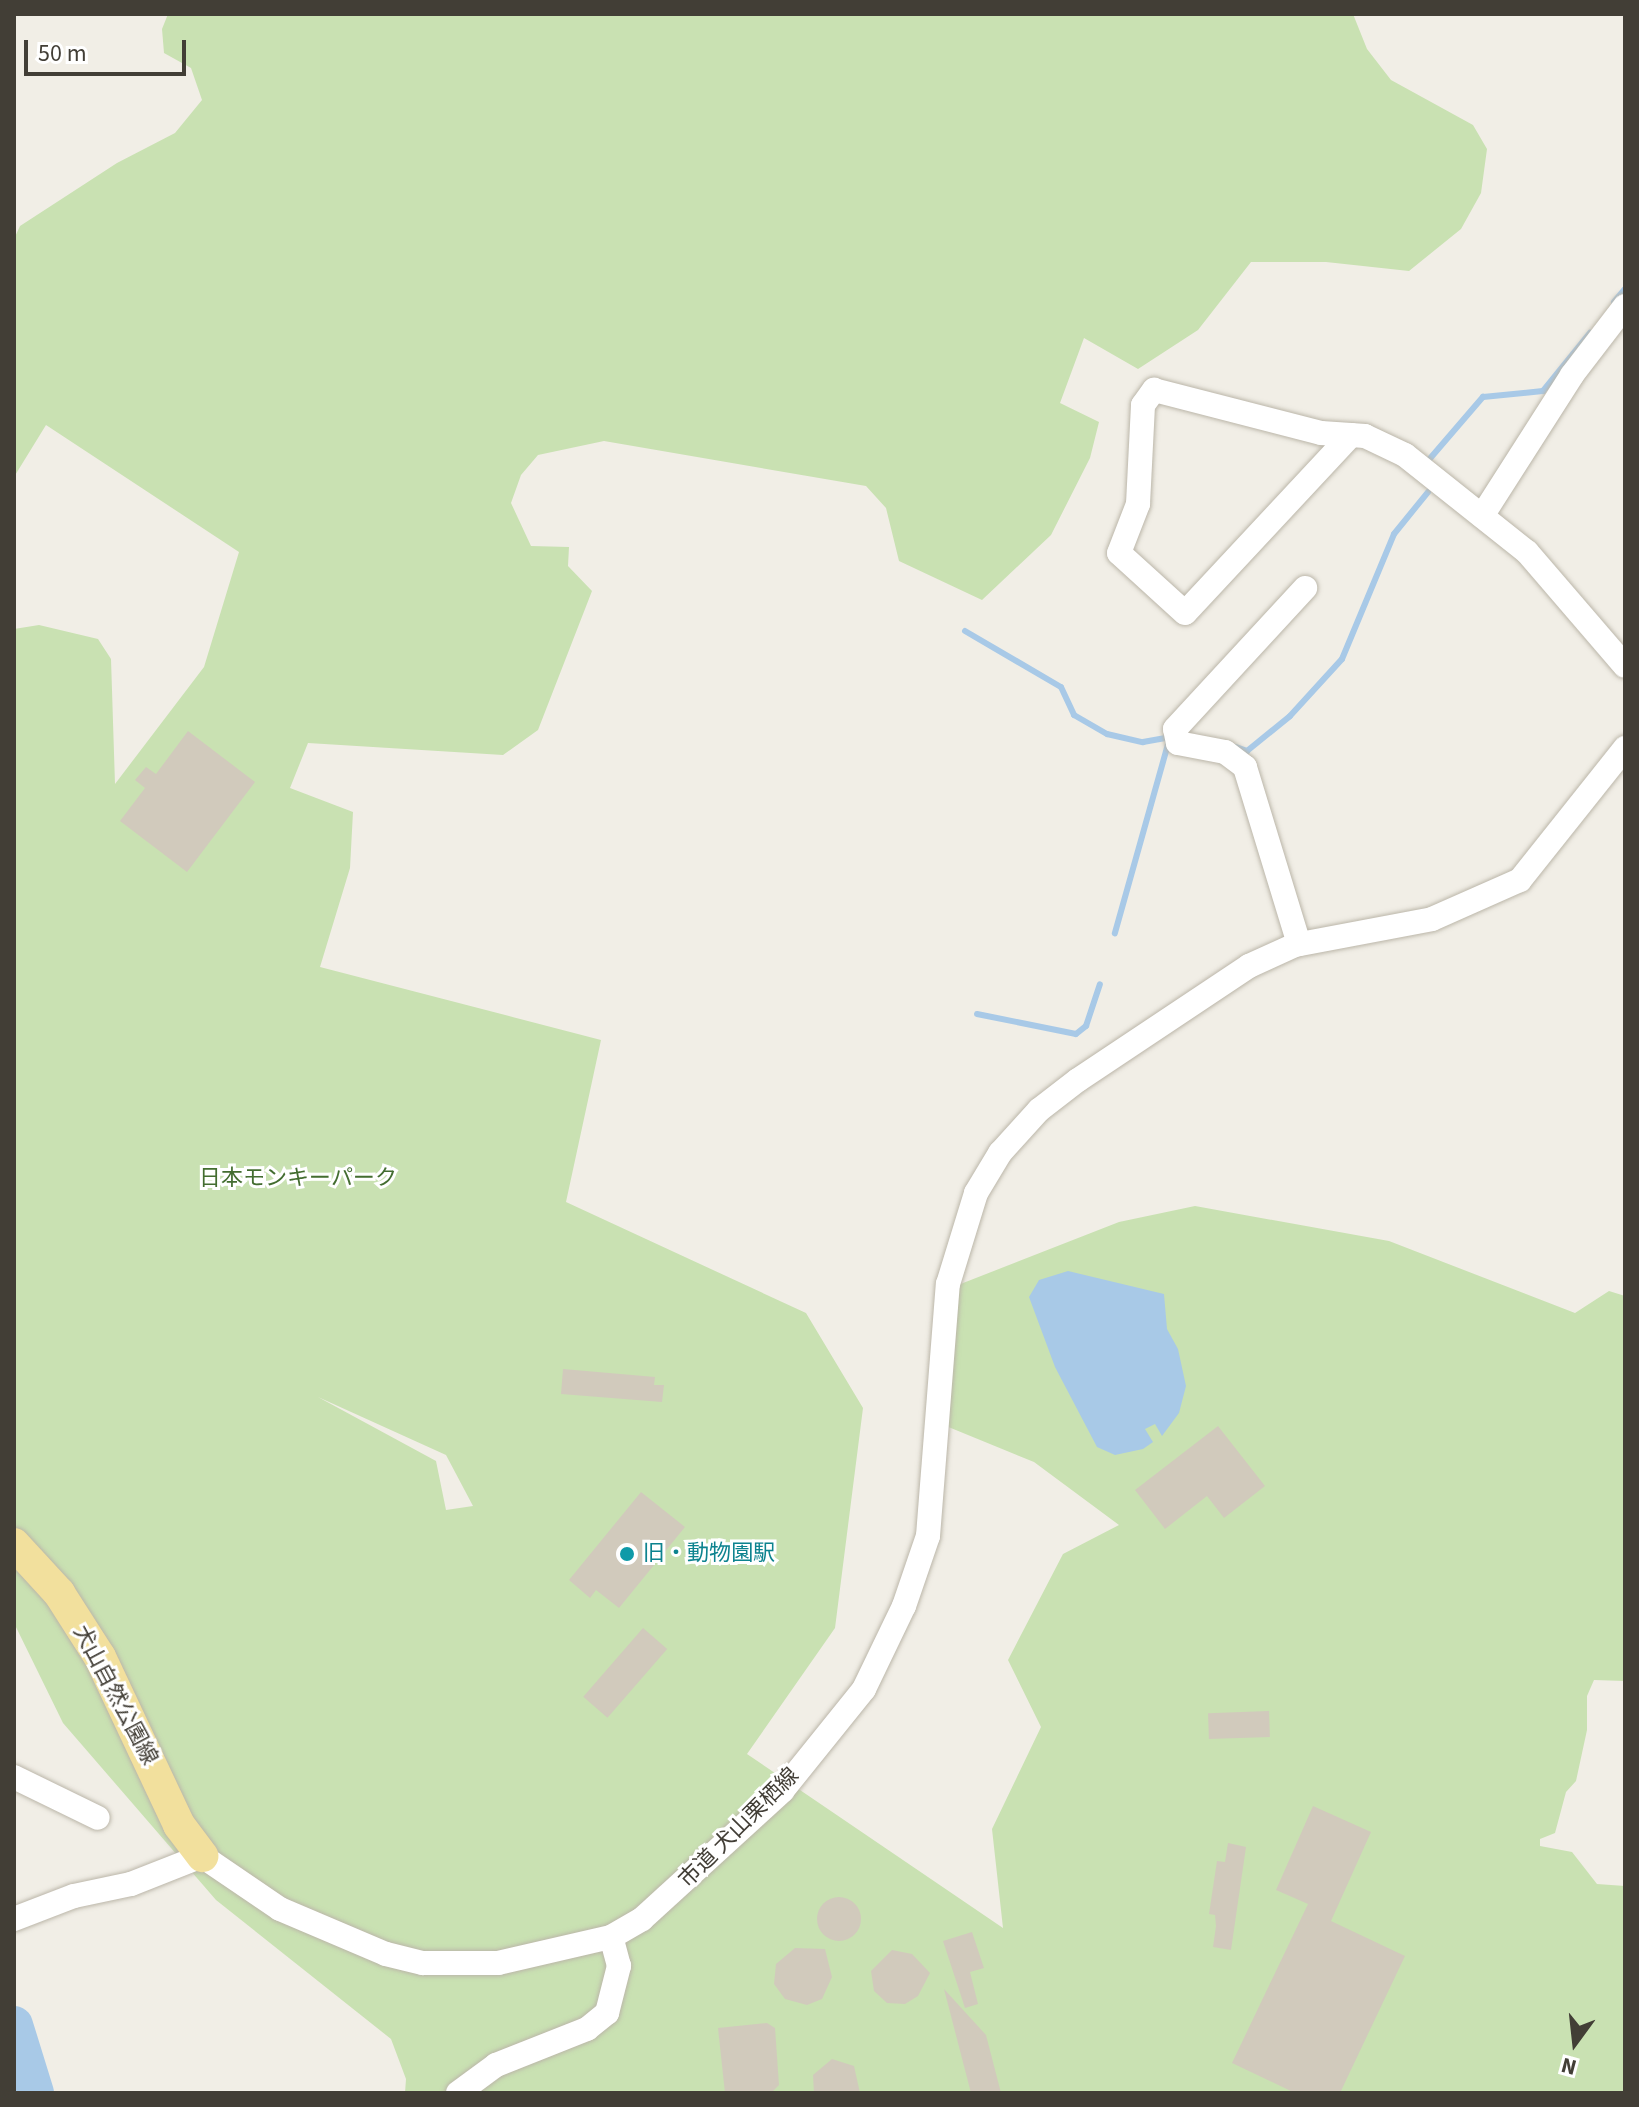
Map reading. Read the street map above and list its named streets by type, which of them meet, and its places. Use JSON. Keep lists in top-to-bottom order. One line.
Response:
{"streets":{"main road":["犬山自然公園線"],"street":["市道 犬山栗栖線"]},"crossings":[["犬山自然公園線","市道 犬山栗栖線"]],"parks":["日本モンキーパーク"],"places":["旧・動物園駅"],"scale_bar":"50 m","north":"bottom"}
